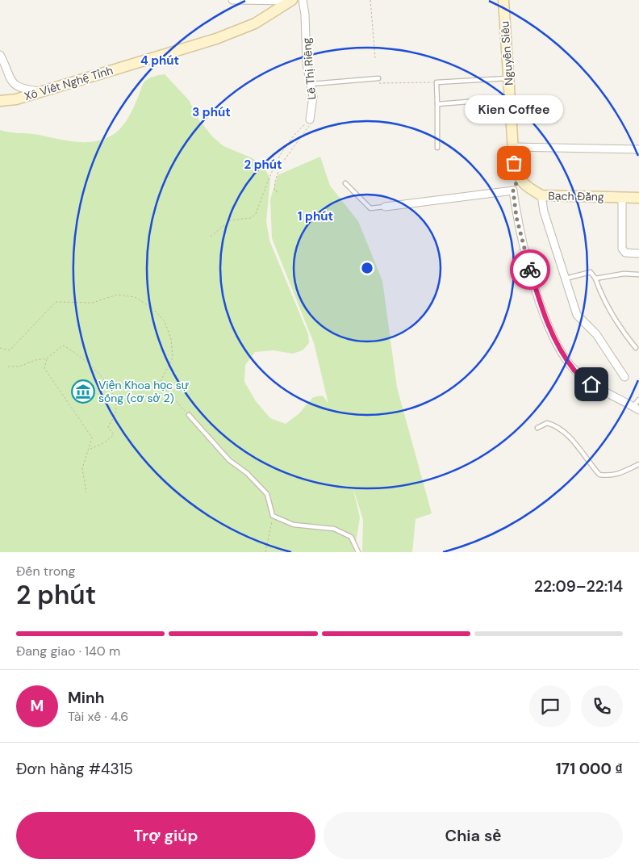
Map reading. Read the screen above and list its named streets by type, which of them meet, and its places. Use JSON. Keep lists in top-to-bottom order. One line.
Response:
{"streets":{"street":["Nguyễn Siêu","Lê Thị Riêng","Xô Viết Nghệ Tỉnh","Bạch Đằng"]},"crossings":[["Nguyễn Siêu","Bạch Đằng"]],"places":{"other":["Kien Coffee"],"museum":["Viện Khoa học sự sống (cơ sở 2)"]},"page":{"bubble":"Kien Coffee","heading":["2 phút","Đến trong","22:09–22:14"],"panel":["Minh","Tài xế · 4.6","Đơn hàng #4315","171 000 ₫"],"bar":"Đang giao · 140 m","round":"M","buttons":["Trợ giúp","Chia sẻ"]},"rings":["4 phút","3 phút","2 phút","1 phút"]}
